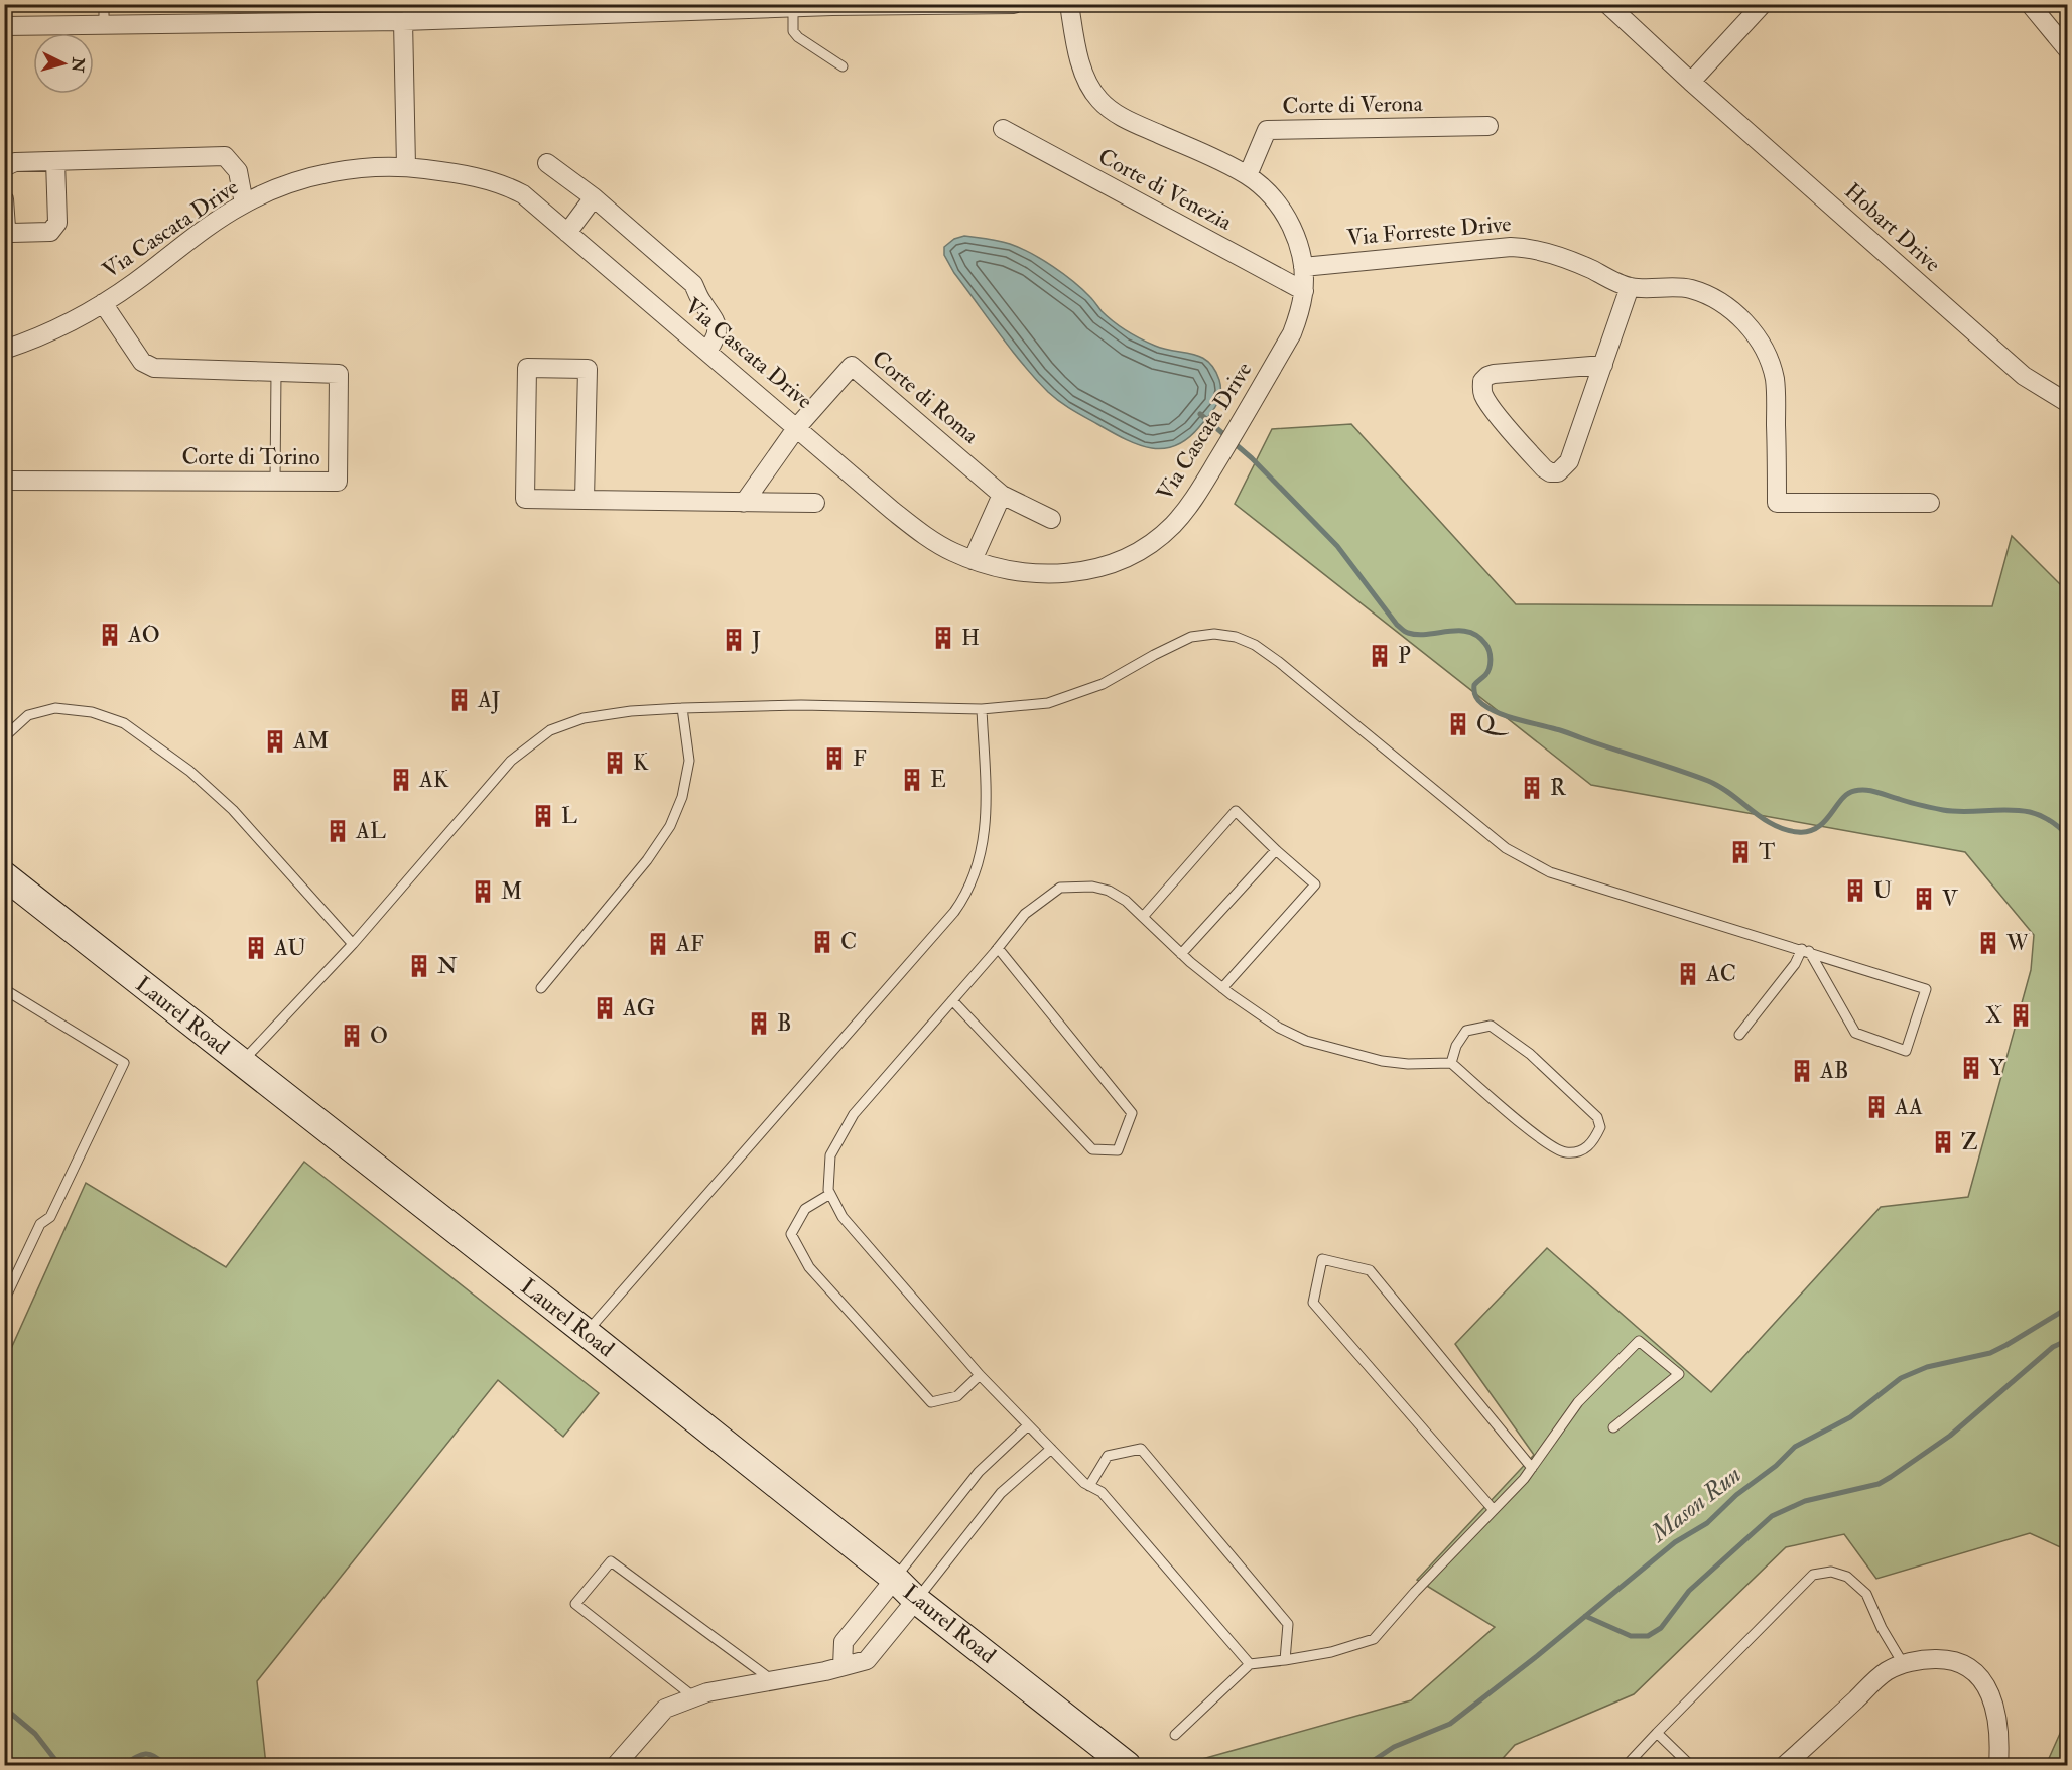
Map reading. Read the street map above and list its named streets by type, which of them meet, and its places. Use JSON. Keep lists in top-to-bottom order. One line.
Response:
{"streets":{"main road":["Laurel Road"],"street":["Corte di Verona","Corte di Venezia","Hobart Drive","Via Cascata Drive","Via Forreste Drive","Corte di Roma","Corte di Torino"]},"crossings":[["Corte di Verona","Via Cascata Drive"],["Corte di Venezia","Via Cascata Drive"],["Via Cascata Drive","Via Forreste Drive"],["Via Cascata Drive","Corte di Roma"],["Via Cascata Drive","Corte di Torino"]],"water":["Mason Run"],"places":{"building":["AO","H","J","P","AJ","Q","AM","F","K","AK","E","R","L","AL","T","U","M","V","C","W","AF","AU","N","AC","AG","X","B","O","Y","AB","AA","Z"]},"north":"right"}
